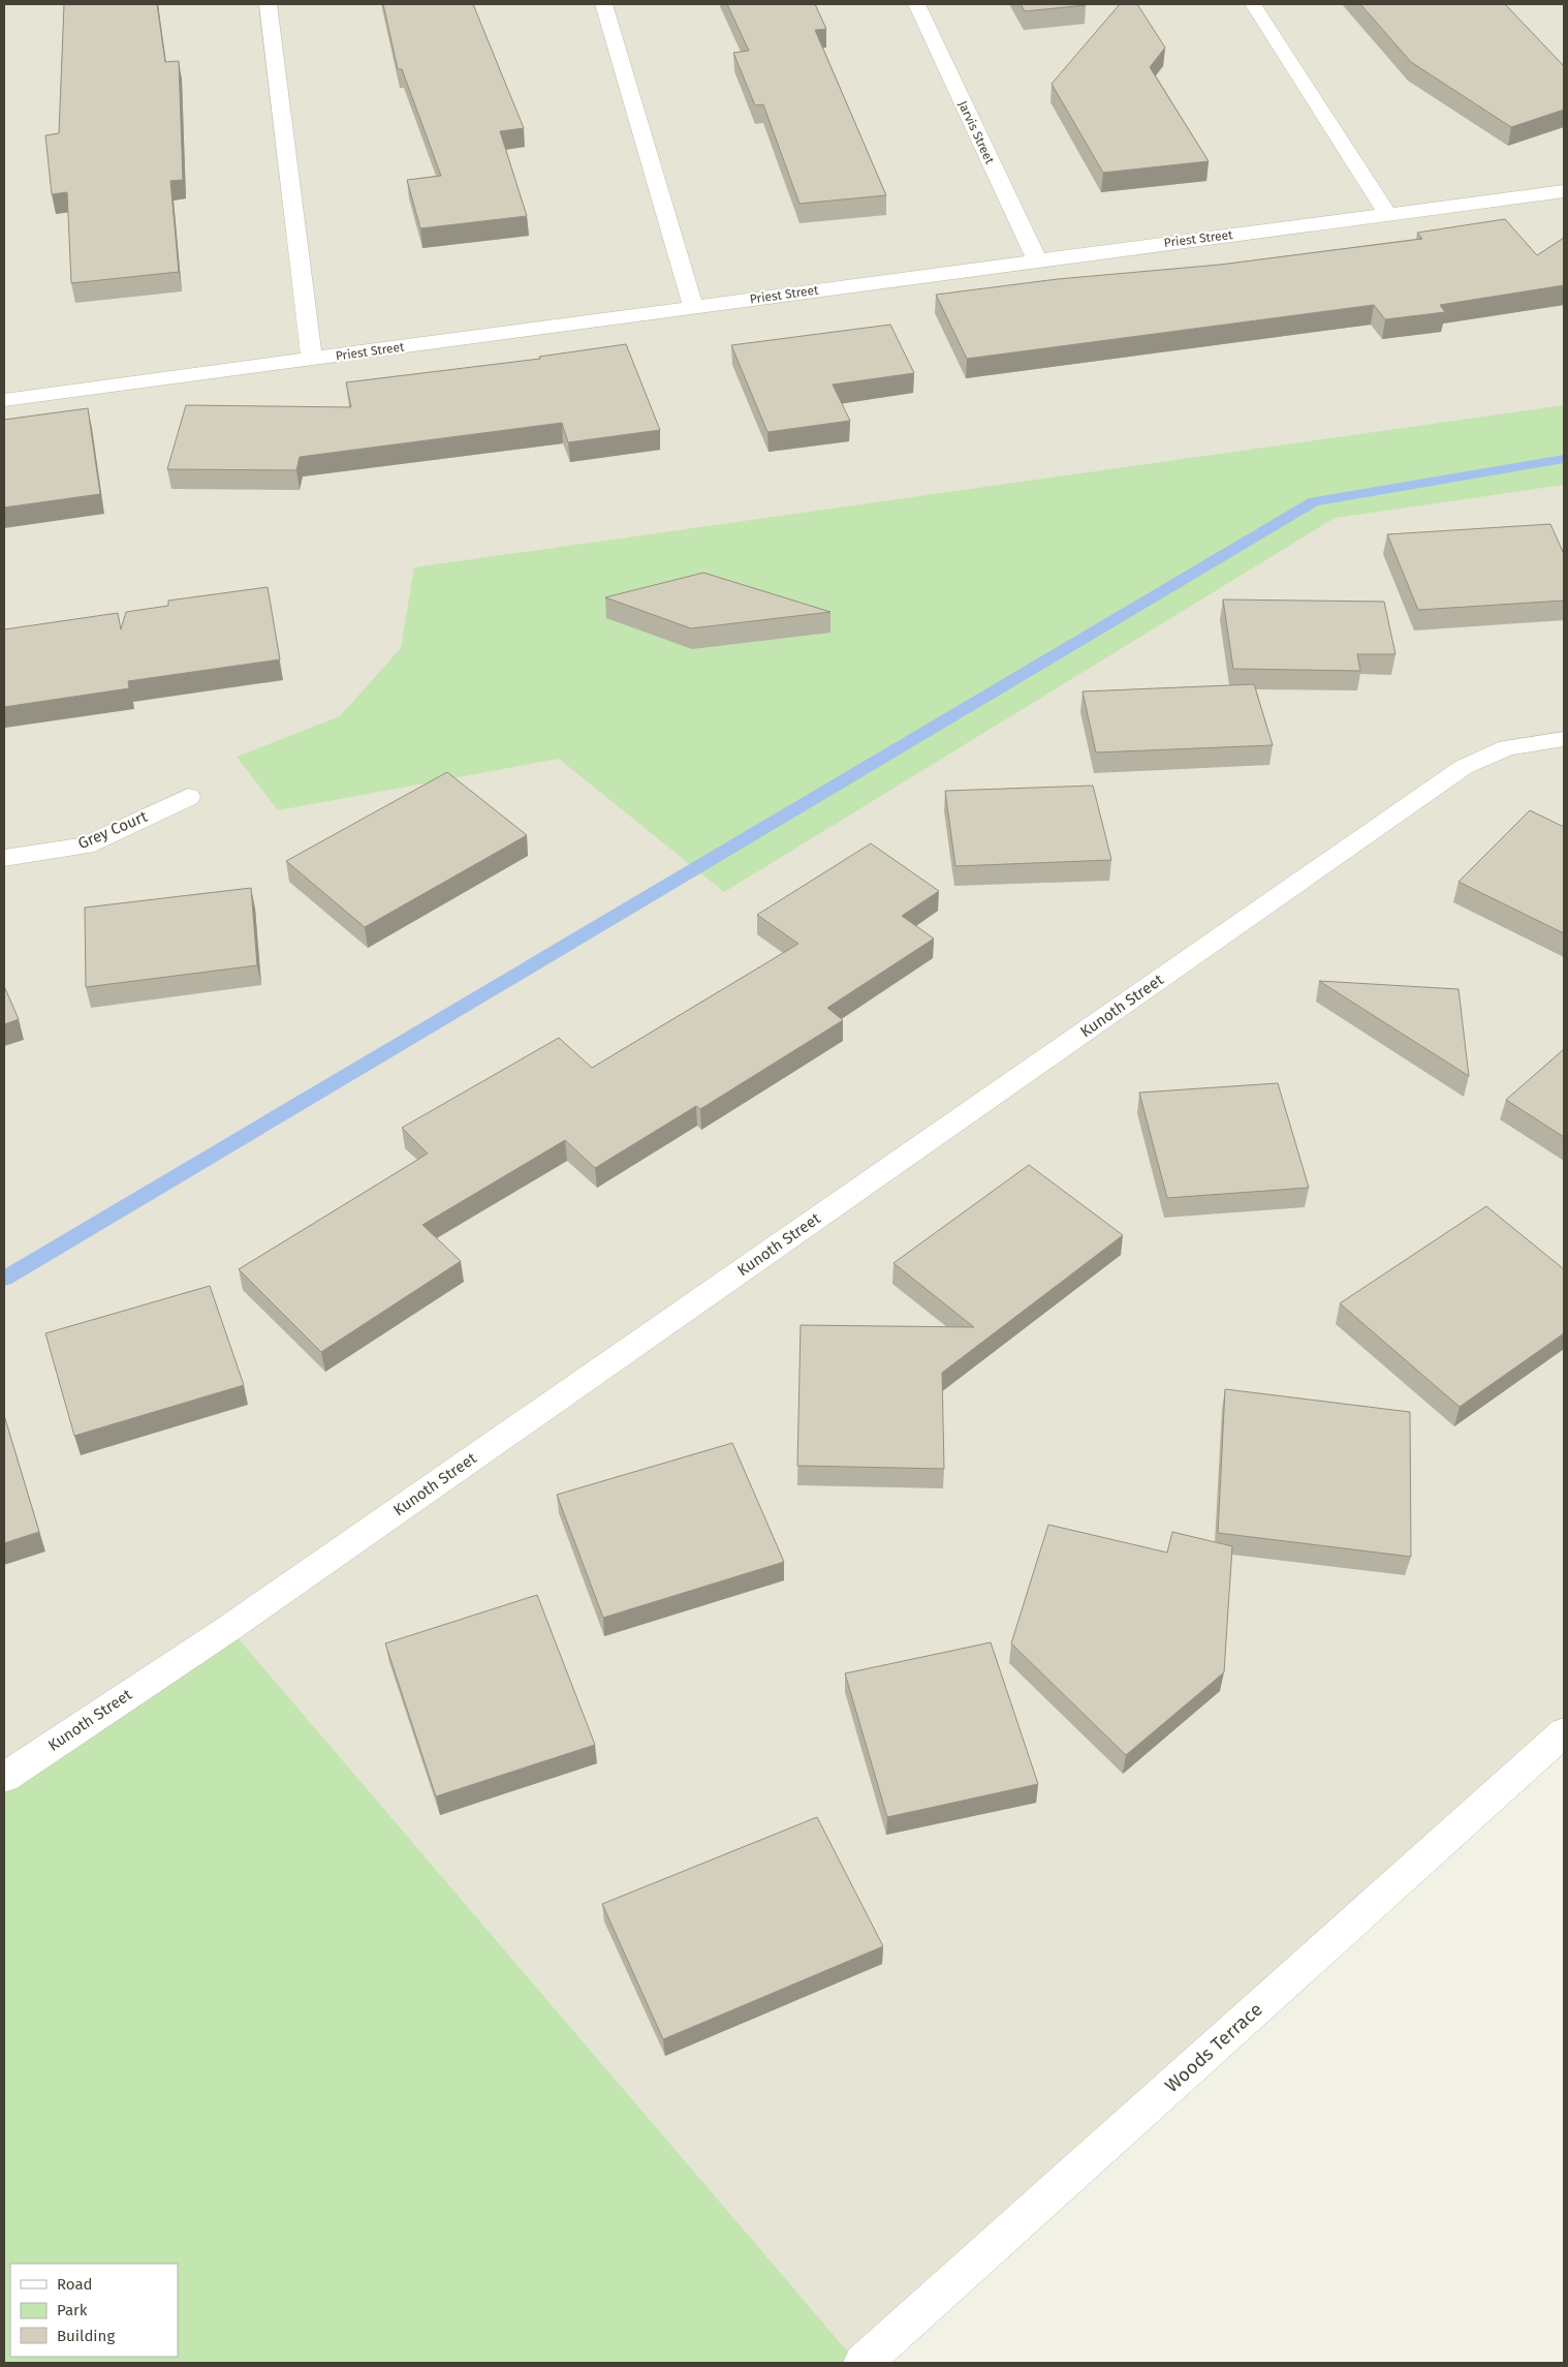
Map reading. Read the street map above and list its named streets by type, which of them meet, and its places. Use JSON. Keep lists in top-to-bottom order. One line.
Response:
{"streets":{"street":["Jarvis Street","Priest Street","Grey Court","Kunoth Street","Woods Terrace"]},"crossings":[["Jarvis Street","Priest Street"]],"legend":["Road","Park","Building"]}
